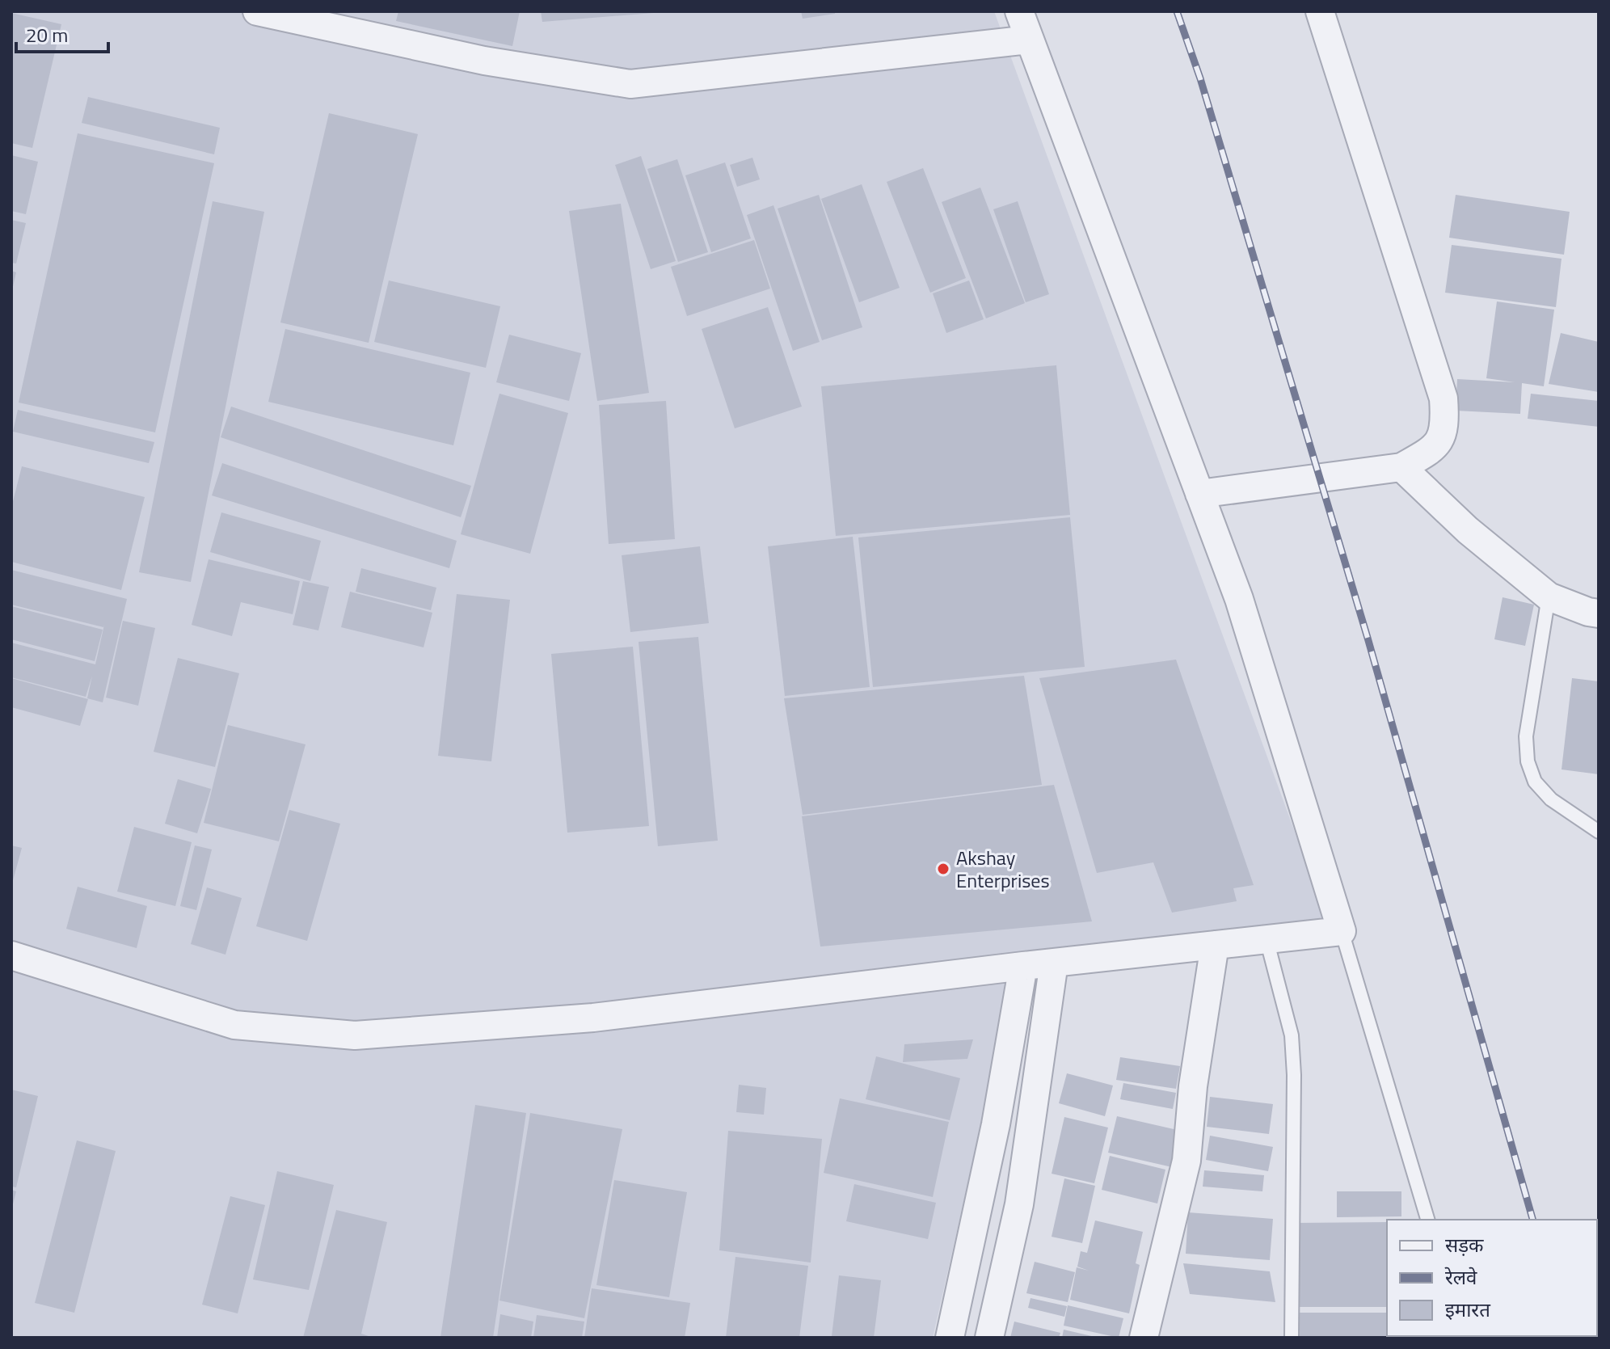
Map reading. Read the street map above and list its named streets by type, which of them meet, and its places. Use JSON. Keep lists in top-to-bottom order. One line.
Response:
{"places":["Akshay Enterprises"],"legend":["सड़क","रेलवे","इमारत"],"scale_bar":"20 m"}
